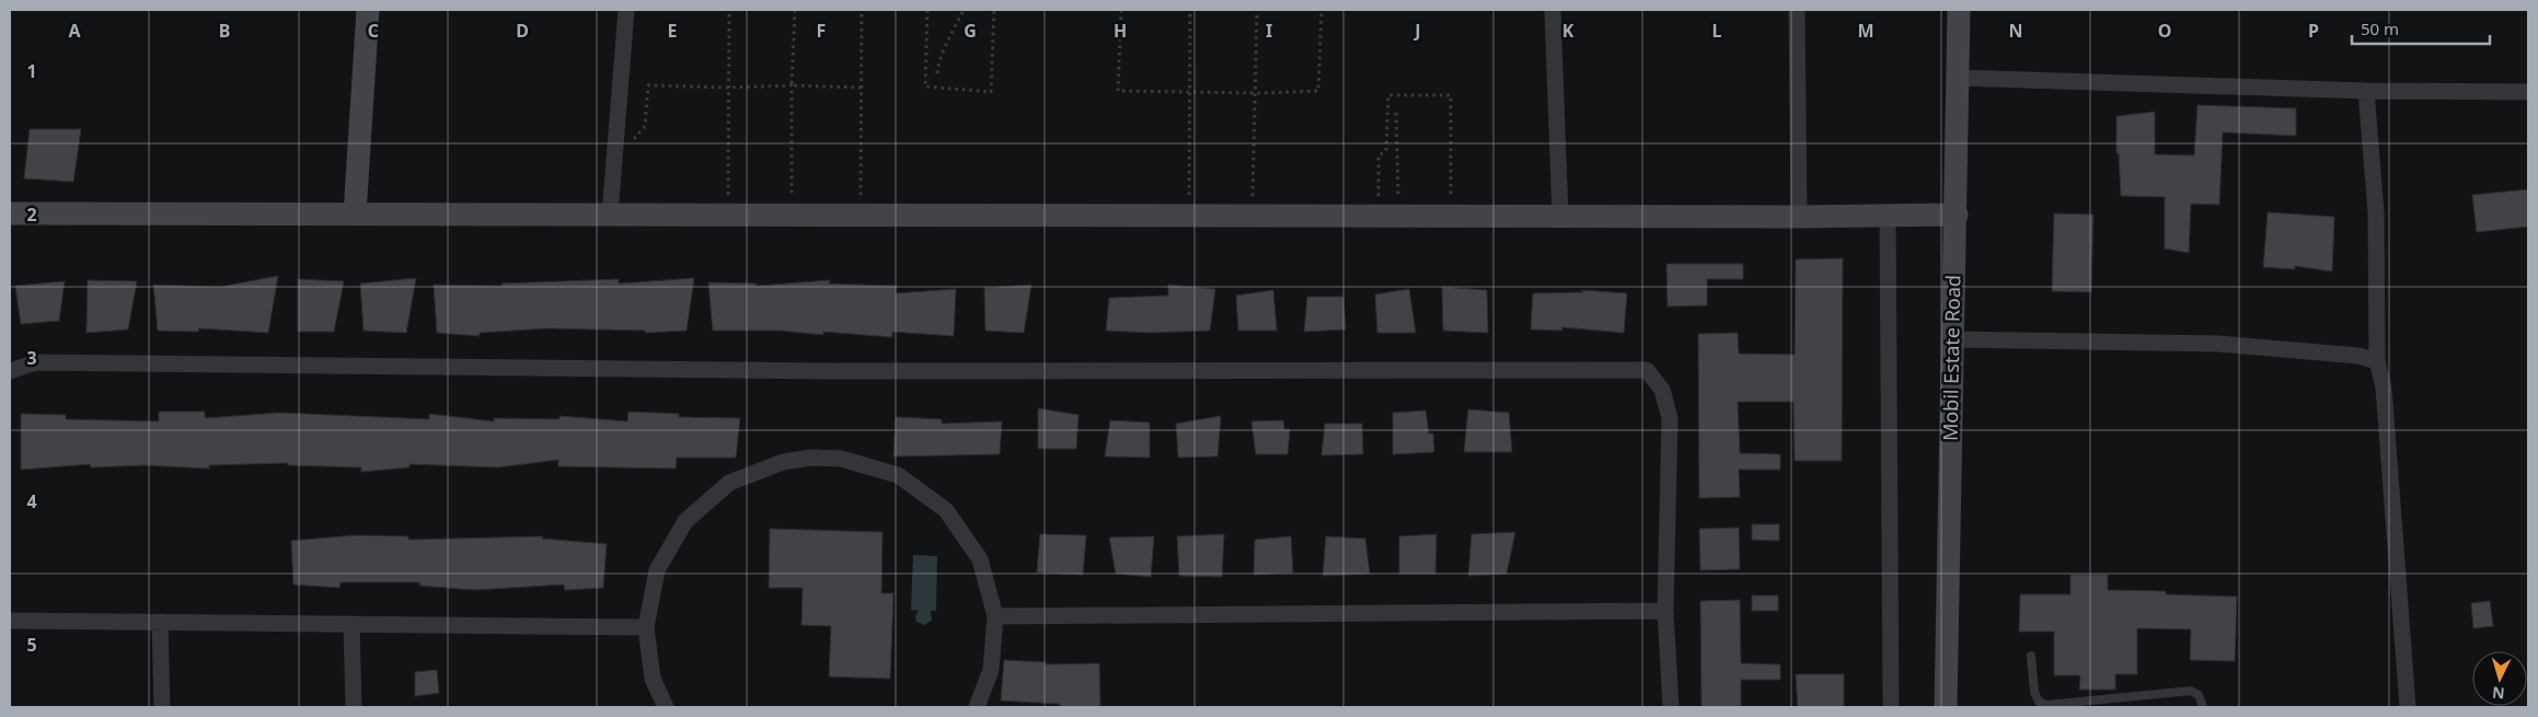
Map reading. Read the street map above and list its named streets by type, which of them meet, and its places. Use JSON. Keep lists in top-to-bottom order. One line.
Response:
{"streets":{"street":["Mobil Estate Road"]},"scale_bar":"50 m","north":"bottom","grid":{"columns":["A","B","C","D","E","F","G","H","I","J","K","L","M","N","O","P"],"rows":["1","2","3","4","5"]}}
